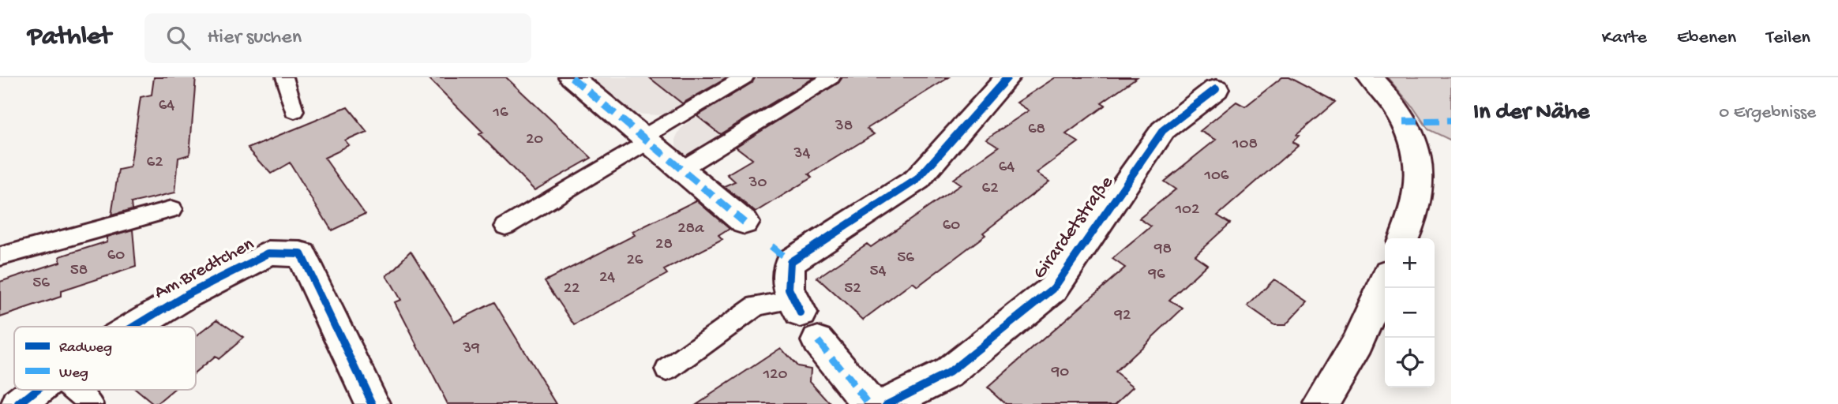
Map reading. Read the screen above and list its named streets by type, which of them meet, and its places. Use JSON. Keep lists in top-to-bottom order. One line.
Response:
{"streets":{"street":["Girardetstraße","Am Bredtchen"]},"house_numbers":["64","16","38","68","20","108","34","62","64","106","30","62","102","60","28a","28","98","60","56","26","58","54","96","24","56","22","52","92","39","90","120"],"legend":["Radweg","Weg"],"page":{"header":"Pathlet","search":"Hier suchen","nav":["Karte","Ebenen","Teilen"],"heading":["In der Nähe","0 Ergebnisse"],"map_buttons":["+","−"]}}
